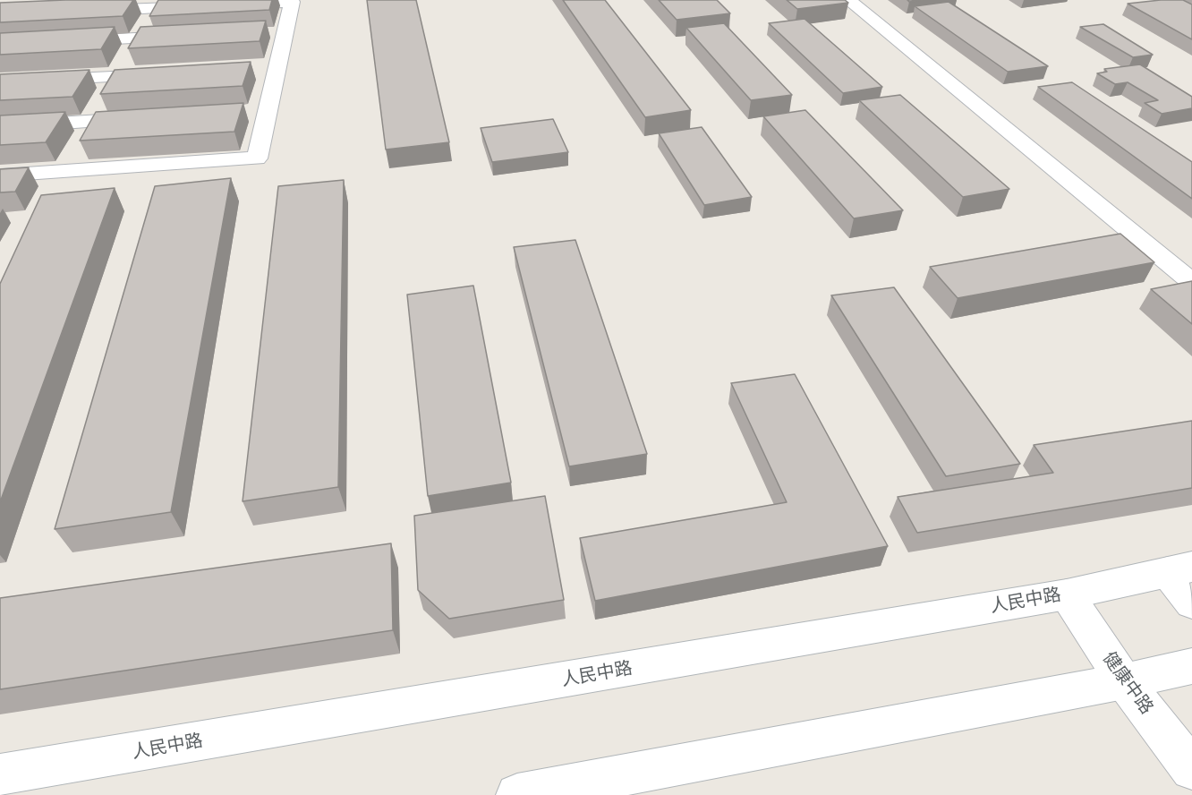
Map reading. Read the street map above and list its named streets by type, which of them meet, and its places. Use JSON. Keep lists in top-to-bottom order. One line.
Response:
{"streets":{"street":["人民中路","健康中路"]},"crossings":[["人民中路","健康中路"]]}
